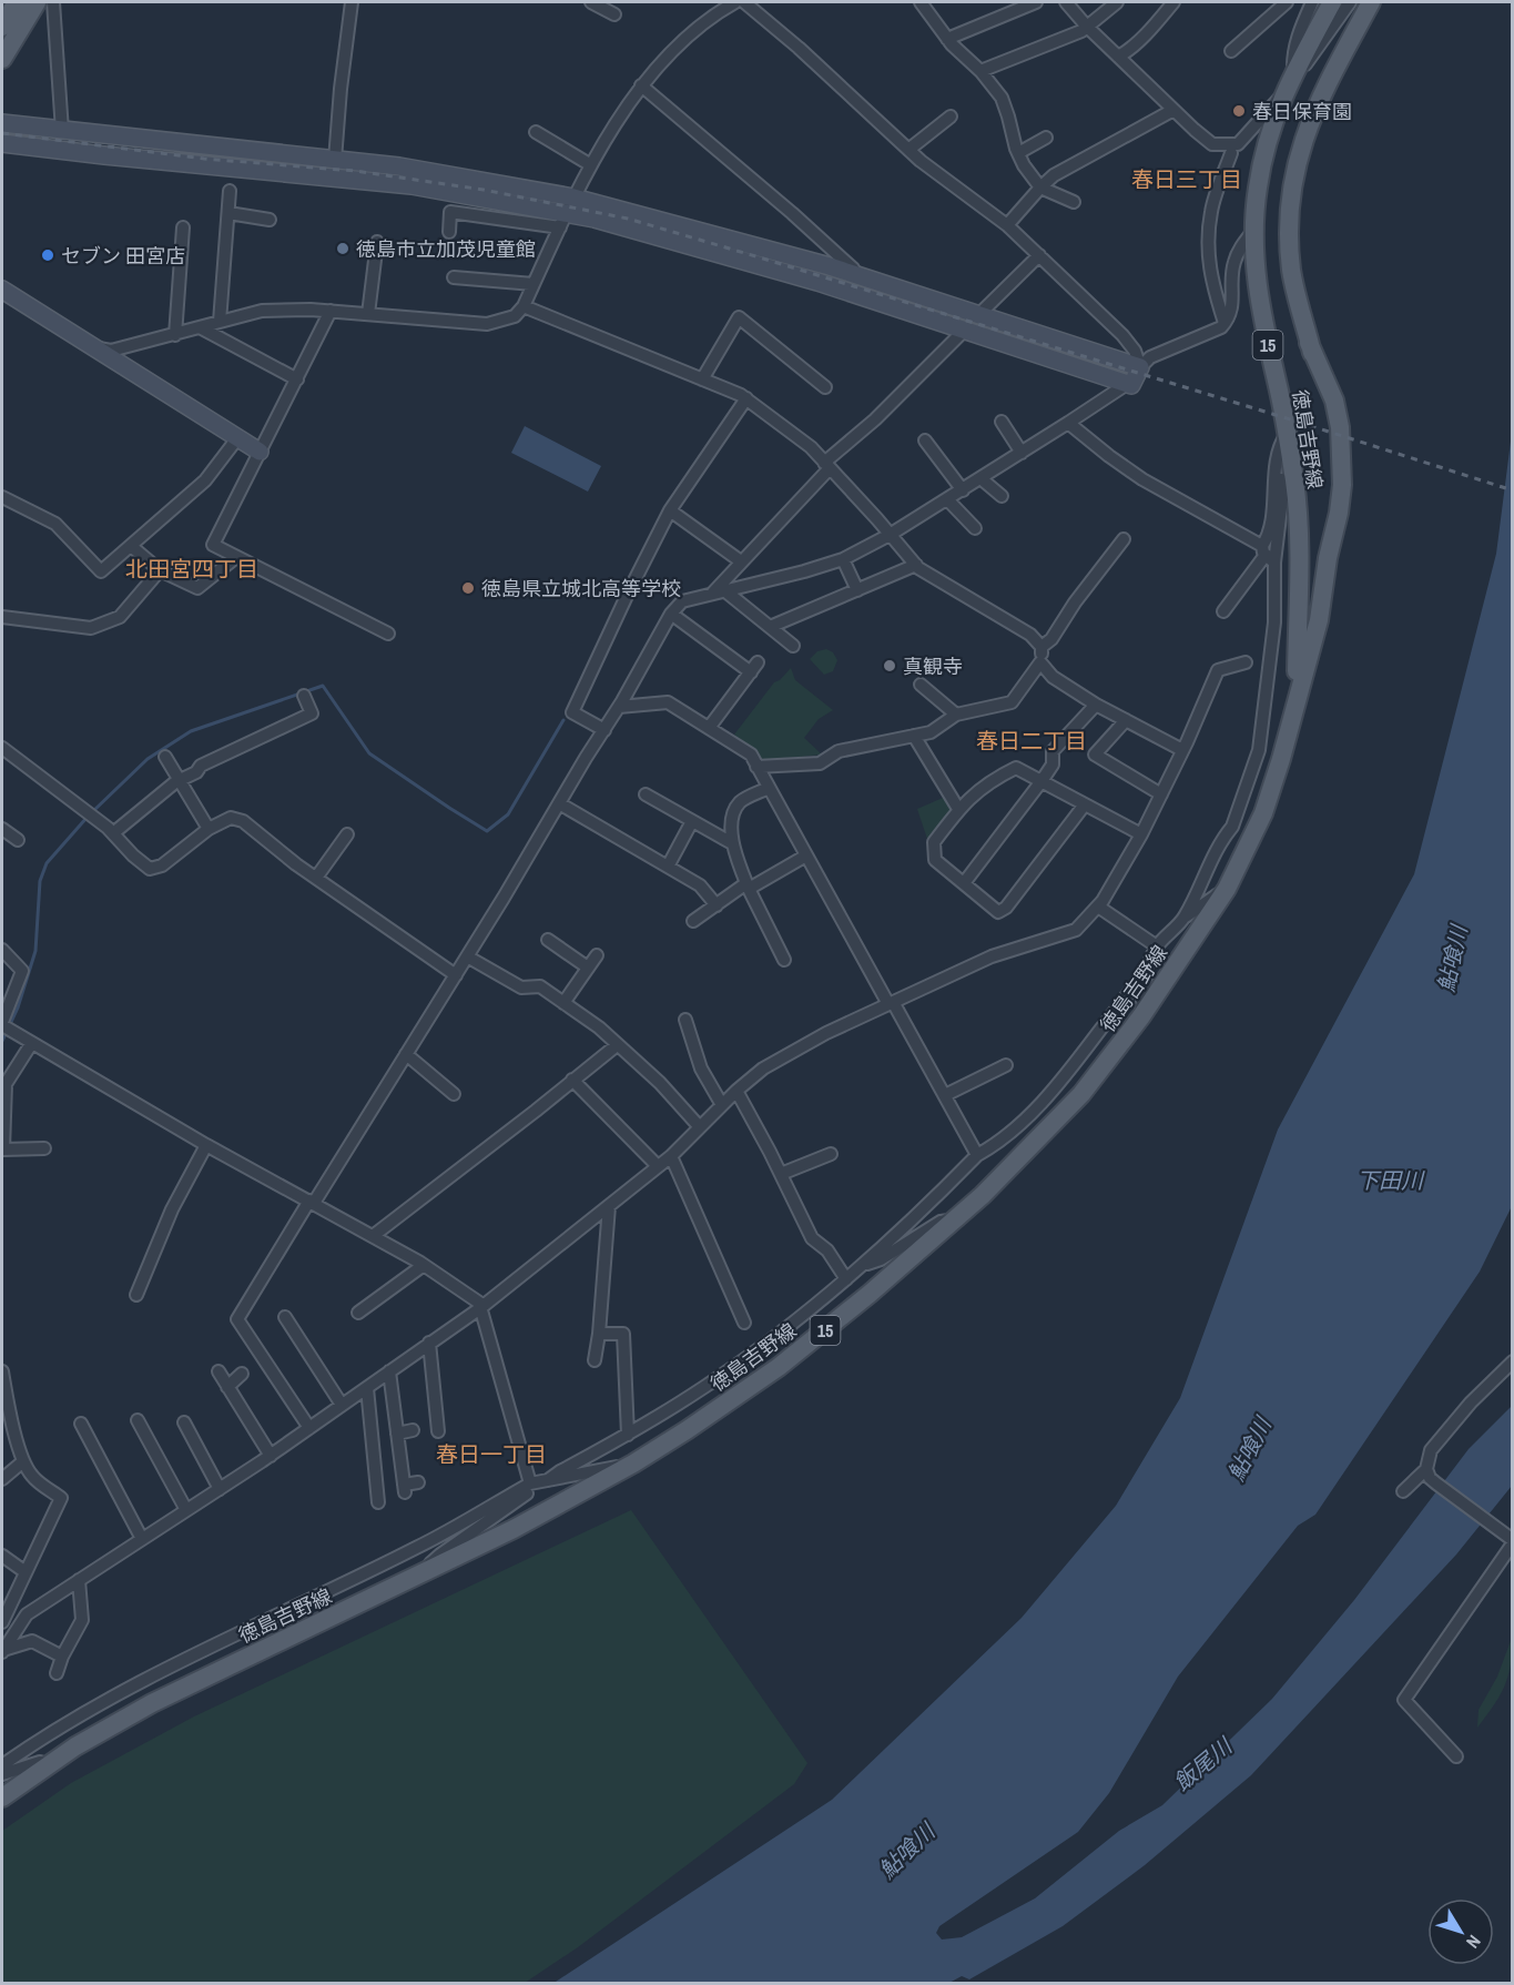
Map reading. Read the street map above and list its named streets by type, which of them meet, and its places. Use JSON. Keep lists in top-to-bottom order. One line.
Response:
{"streets":{"main road":["15","徳島吉野線"]},"districts":["春日三丁目","北田宮四丁目","春日二丁目","春日一丁目"],"water":["鮎喰川","下田川","飯尾川"],"places":["春日保育園","徳島市立加茂児童館","セブン 田宮店","徳島県立城北高等学校","真観寺"],"north":"bottom right"}
